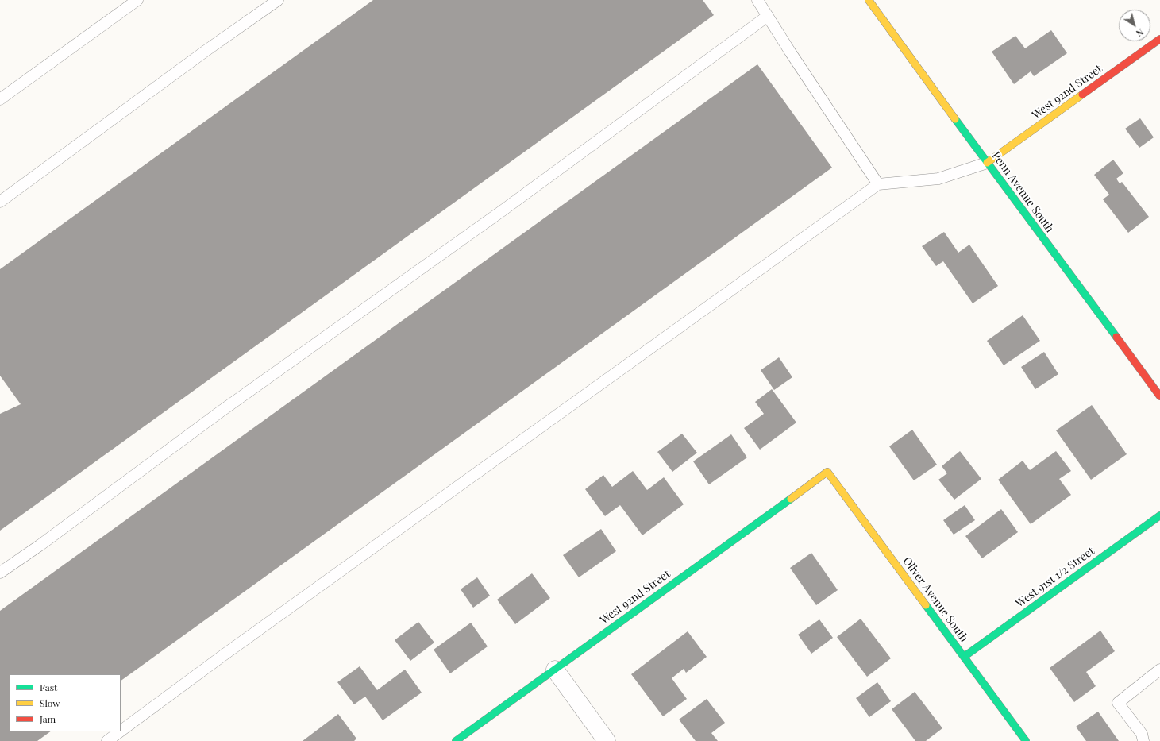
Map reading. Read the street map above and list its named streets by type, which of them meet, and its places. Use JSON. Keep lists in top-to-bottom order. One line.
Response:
{"streets":{"street":["West 92nd Street","Penn Avenue South","West 91st 1/2 Street","Oliver Avenue South"]},"crossings":[["West 92nd Street","Penn Avenue South"],["West 92nd Street","Oliver Avenue South"],["West 91st 1/2 Street","Oliver Avenue South"]],"legend":["Fast","Slow","Jam"],"north":"bottom right"}
